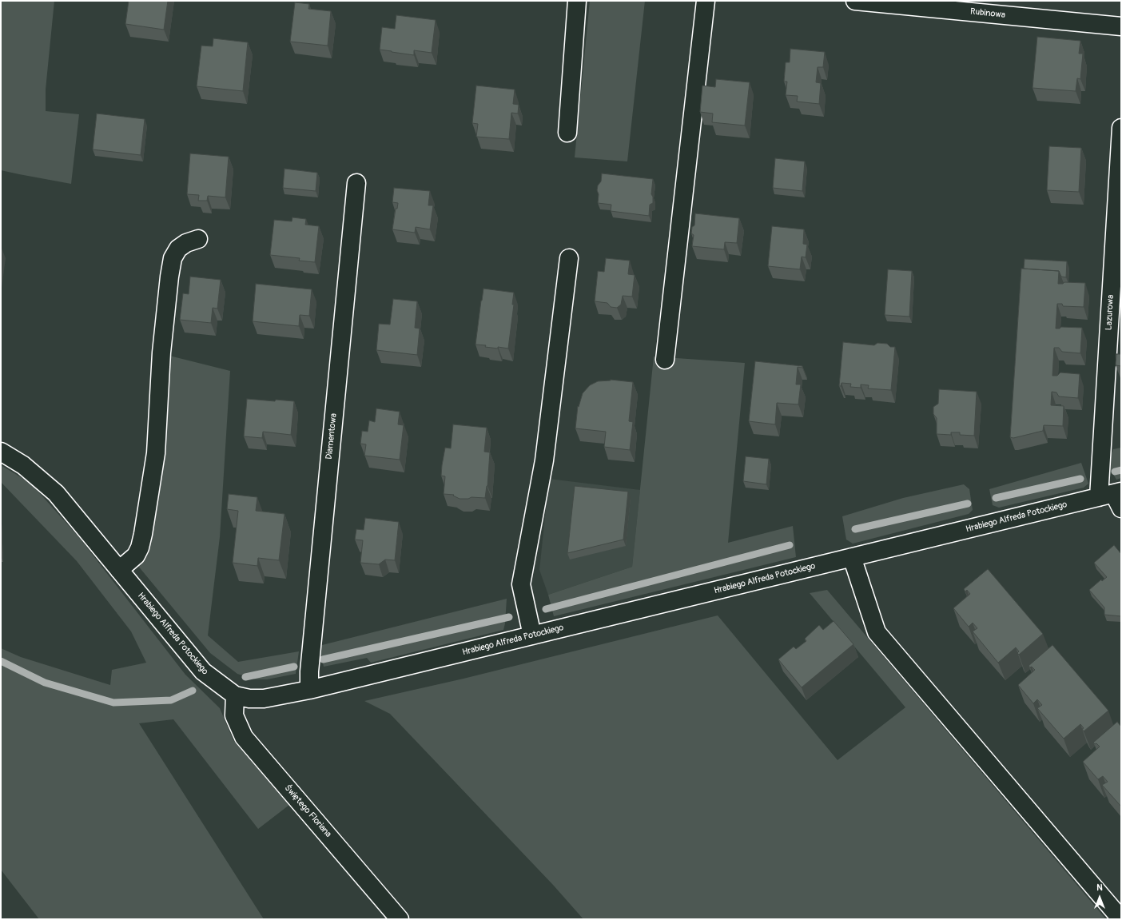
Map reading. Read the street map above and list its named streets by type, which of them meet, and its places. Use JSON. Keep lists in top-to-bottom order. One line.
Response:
{"streets":{"street":["Rubinowa","Lazurowa","Diamentowa","Hrabiego Alfreda Potockiego","Świętego Floriana"]},"crossings":[["Lazurowa","Hrabiego Alfreda Potockiego"],["Diamentowa","Hrabiego Alfreda Potockiego"],["Hrabiego Alfreda Potockiego","Świętego Floriana"]],"north":"top"}
